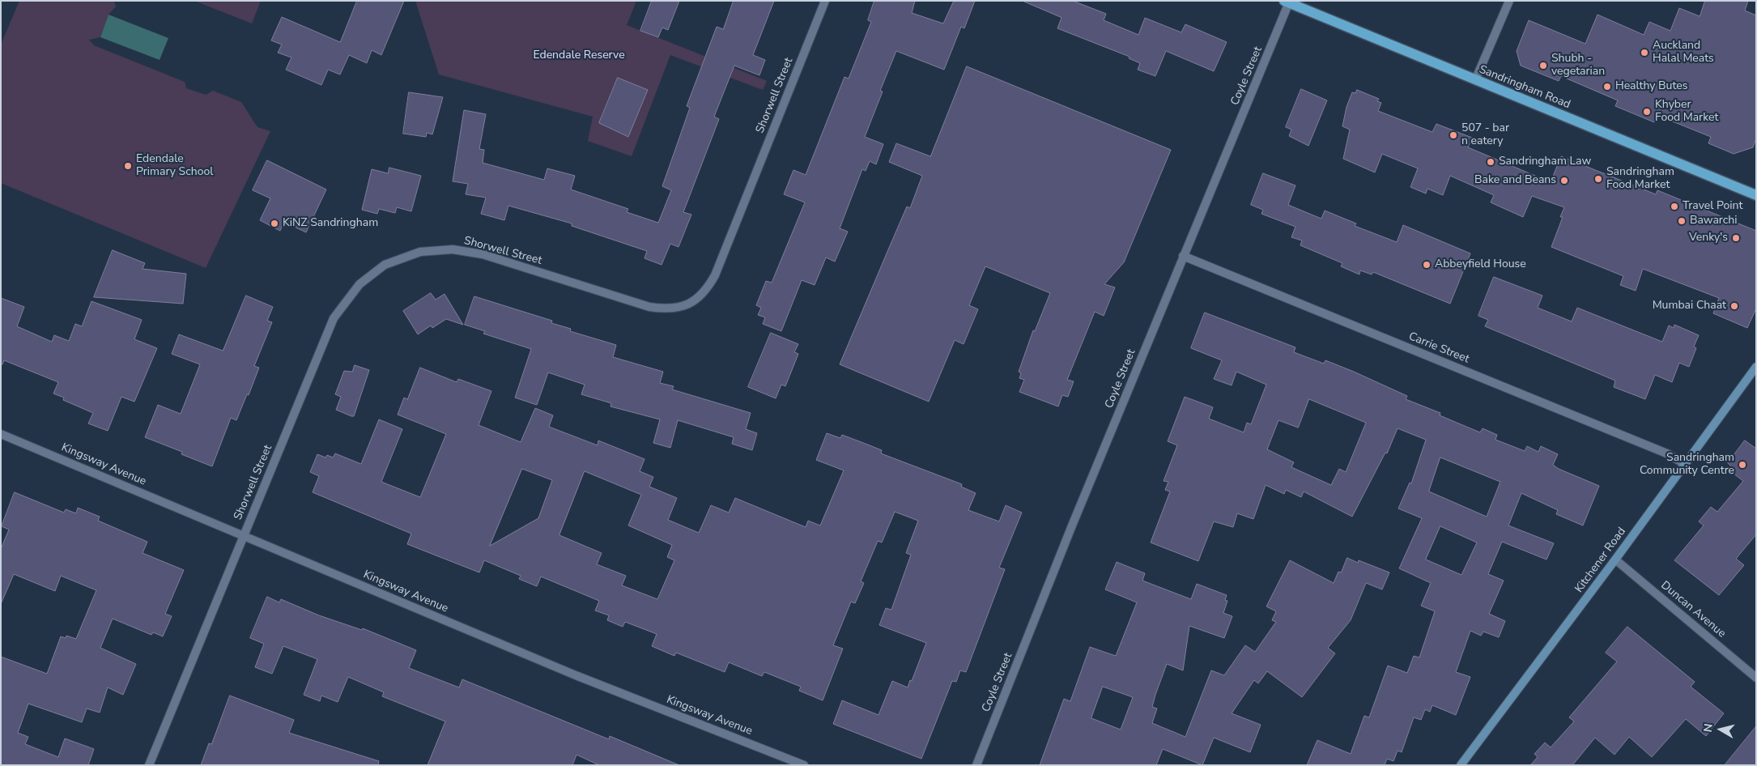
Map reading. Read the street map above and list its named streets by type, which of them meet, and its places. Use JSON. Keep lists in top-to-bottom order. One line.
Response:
{"streets":{"main road":["Sandringham Road"],"street":["Coyle Street","Shorwell Street","Carrie Street","Kingsway Avenue","Kitchener Road","Duncan Avenue"]},"crossings":[["Coyle Street","Sandringham Road"],["Coyle Street","Carrie Street"],["Shorwell Street","Kingsway Avenue"],["Carrie Street","Kitchener Road"],["Kitchener Road","Duncan Avenue"]],"parks":["Edendale Reserve"],"places":["Auckland Halal Meats","Shubh - vegetarian","Healthy Butes","Khyber Food Market","507 - bar n eatery","Sandringham Law","Edendale Primary School","Sandringham Food Market","Bake and Beans","Travel Point","Bawarchi","KiNZ Sandringham","Venky's","Abbeyfield House","Mumbai Chaat","Sandringham Community Centre"],"north":"left"}
